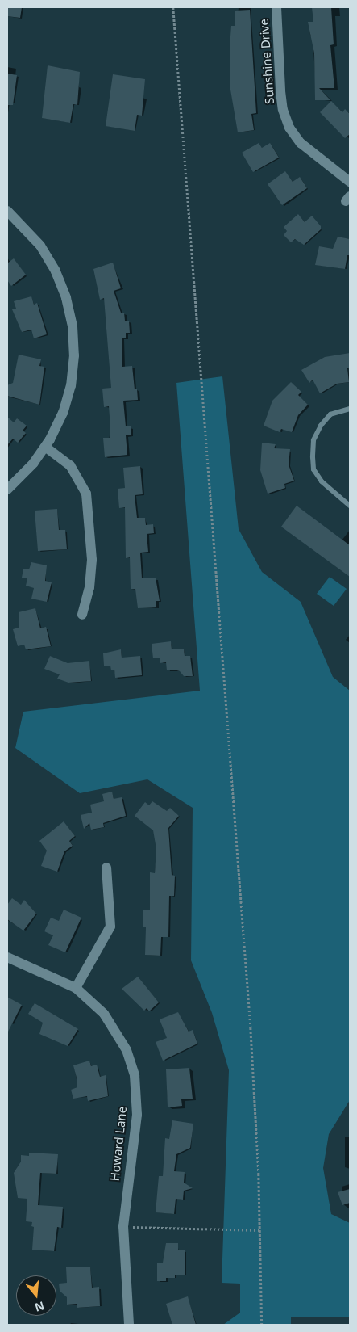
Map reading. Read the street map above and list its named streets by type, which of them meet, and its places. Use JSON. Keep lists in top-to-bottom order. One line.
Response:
{"streets":{"street":["Sunshine Drive","Howard Lane"]},"north":"bottom"}
